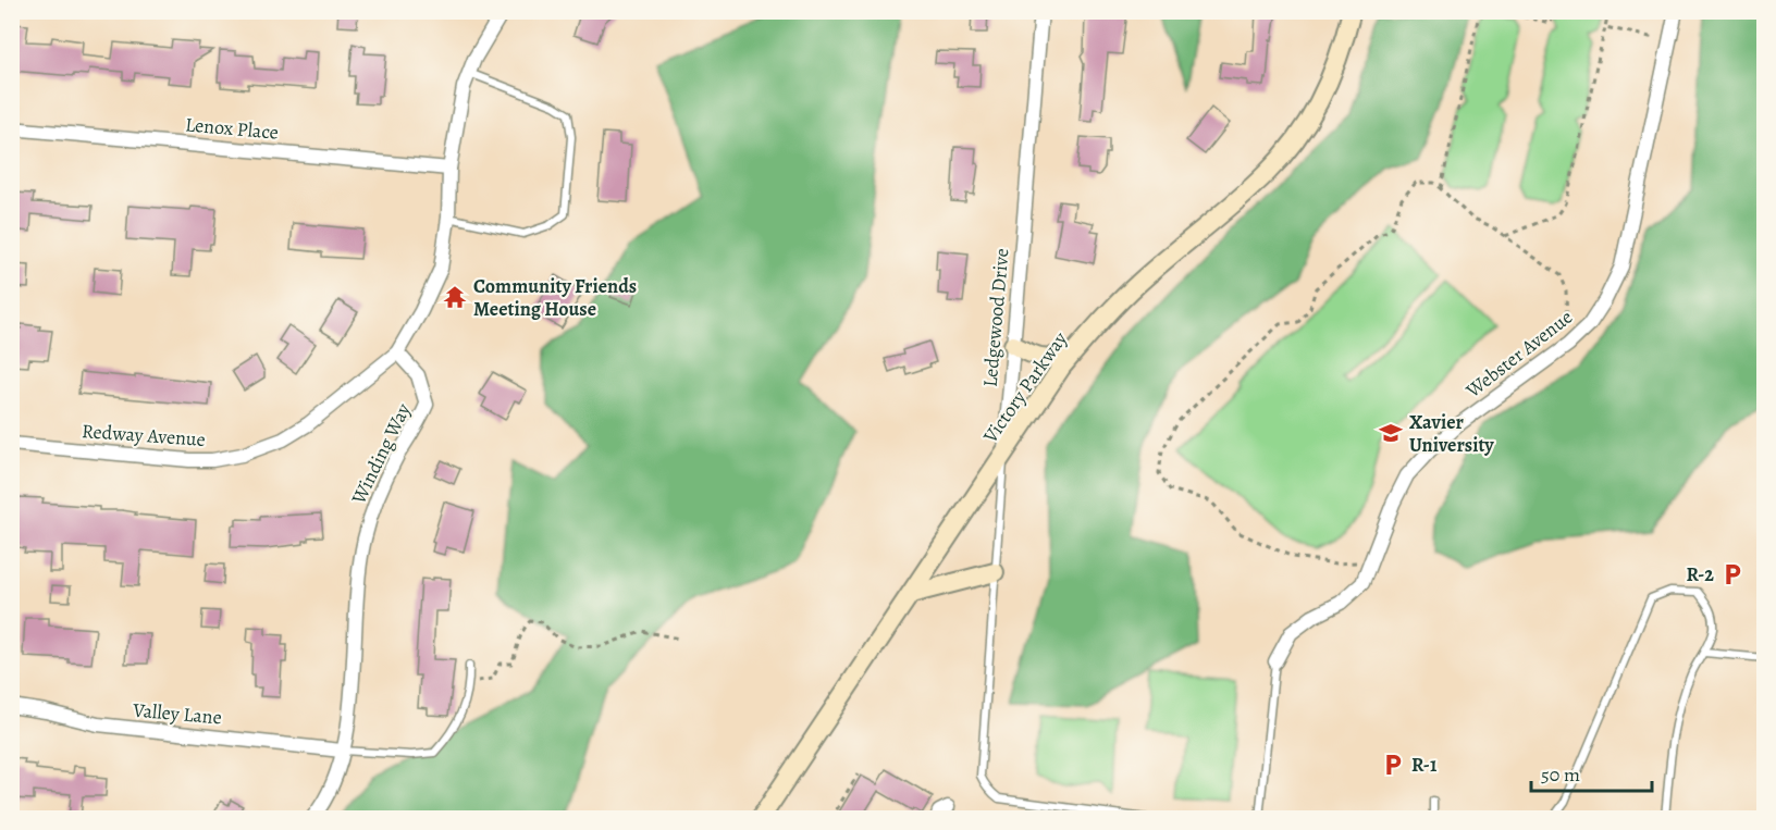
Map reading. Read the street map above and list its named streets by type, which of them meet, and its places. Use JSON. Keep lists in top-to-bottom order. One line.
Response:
{"streets":{"street":["Lenox Place","Ledgewood Drive","Webster Avenue","Victory Parkway","Redway Avenue","Winding Way","Valley Lane"]},"crossings":[["Ledgewood Drive","Victory Parkway"],["Redway Avenue","Winding Way"],["Winding Way","Valley Lane"]],"places":{"temple":["Community Friends Meeting House"],"school or university":["Xavier University"],"parking":["R-2","R-1"]},"scale_bar":"50 m"}
